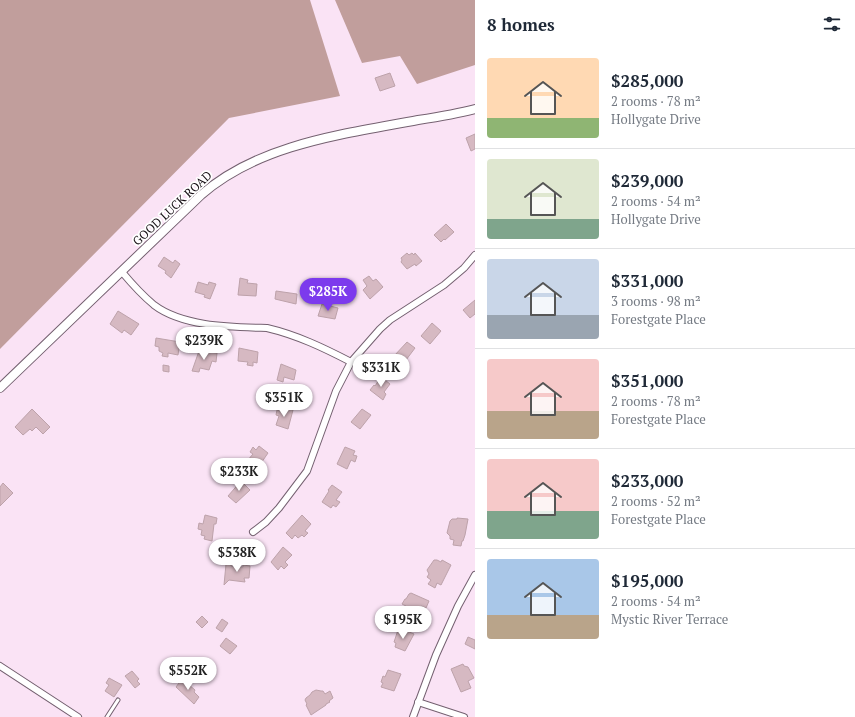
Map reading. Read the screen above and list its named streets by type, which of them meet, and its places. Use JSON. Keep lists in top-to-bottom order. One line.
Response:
{"streets":{"street":["GOOD LUCK ROAD"]},"page":{"heading":"8 homes","list":[{"name":"$285,000","note":"2 rooms · 78 m² · Hollygate Drive"},{"name":"$239,000","note":"2 rooms · 54 m² · Hollygate Drive"},{"name":"$331,000","note":"3 rooms · 98 m² · Forestgate Place"},{"name":"$351,000","note":"2 rooms · 78 m² · Forestgate Place"},{"name":"$233,000","note":"2 rooms · 52 m² · Forestgate Place"},{"name":"$195,000","note":"2 rooms · 54 m² · Mystic River Terrace"}],"price":["$285K","$239K","$331K","$351K","$233K","$538K","$195K","$552K"]}}
